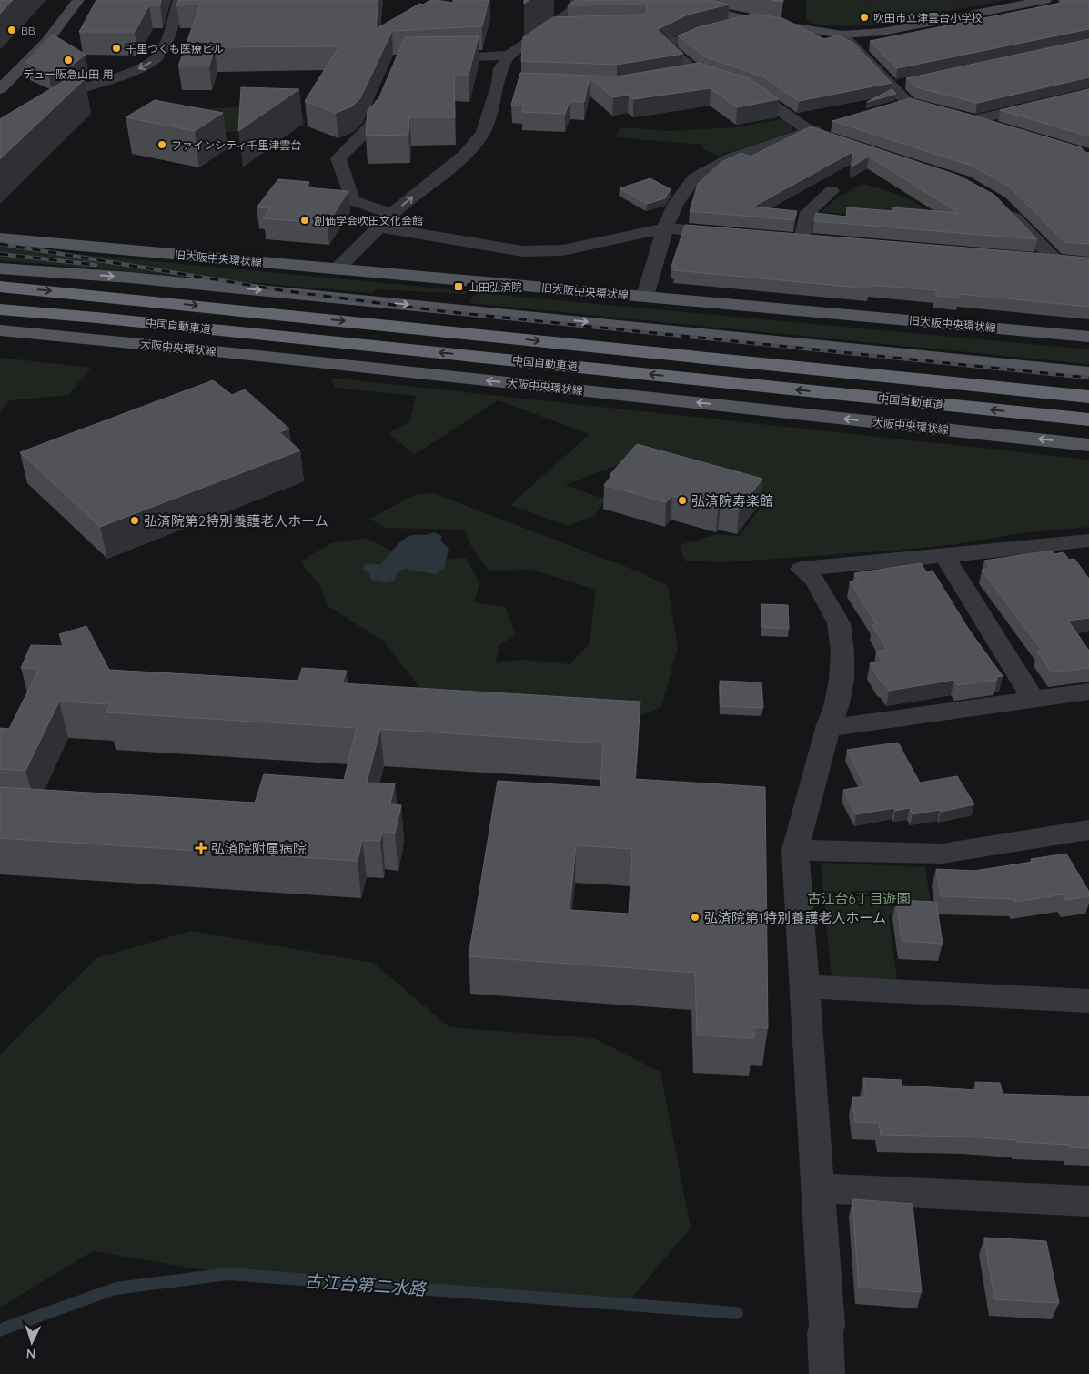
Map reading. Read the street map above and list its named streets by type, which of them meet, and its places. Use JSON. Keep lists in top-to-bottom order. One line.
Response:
{"streets":{"highway":["中国自動車道"],"main road":["旧大阪中央環状線","大阪中央環状線"]},"water":["古江台第二水路"],"parks":["古江台6丁目遊園"],"places":{"other":["吹田市立津雲台小学校","BB","千里つくも医療ビル","デュー阪急山田 用","ファインシティ千里津雲台","創価学会吹田文化会館","弘済院寿楽館","弘済院第2特別養護老人ホーム","弘済院第1特別養護老人ホーム"],"transit":["山田弘済院"],"health":["弘済院附属病院"]},"north":"bottom"}
